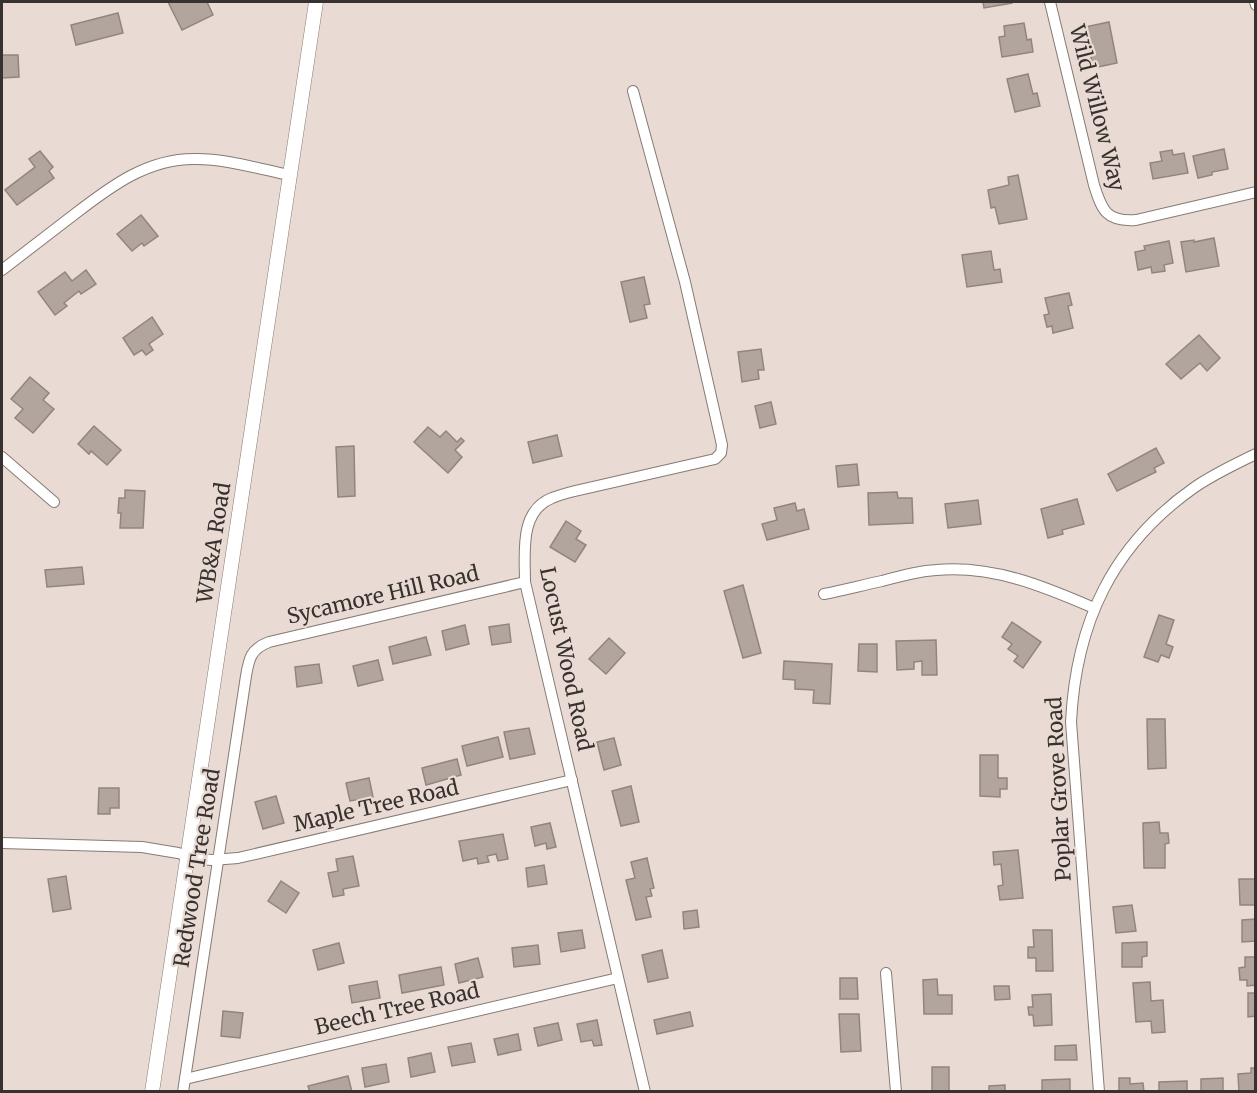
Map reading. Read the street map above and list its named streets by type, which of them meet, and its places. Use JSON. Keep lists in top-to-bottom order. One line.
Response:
{"streets":{"street":["Wild Willow Way","WB&A Road","Sycamore Hill Road","Locust Wood Road","Poplar Grove Road","Maple Tree Road","Redwood Tree Road","Beech Tree Road"]},"crossings":[["WB&A Road","Maple Tree Road"],["Sycamore Hill Road","Locust Wood Road"],["Sycamore Hill Road","Redwood Tree Road"],["Locust Wood Road","Maple Tree Road"],["Locust Wood Road","Beech Tree Road"],["Maple Tree Road","Redwood Tree Road"],["Redwood Tree Road","Beech Tree Road"]]}
